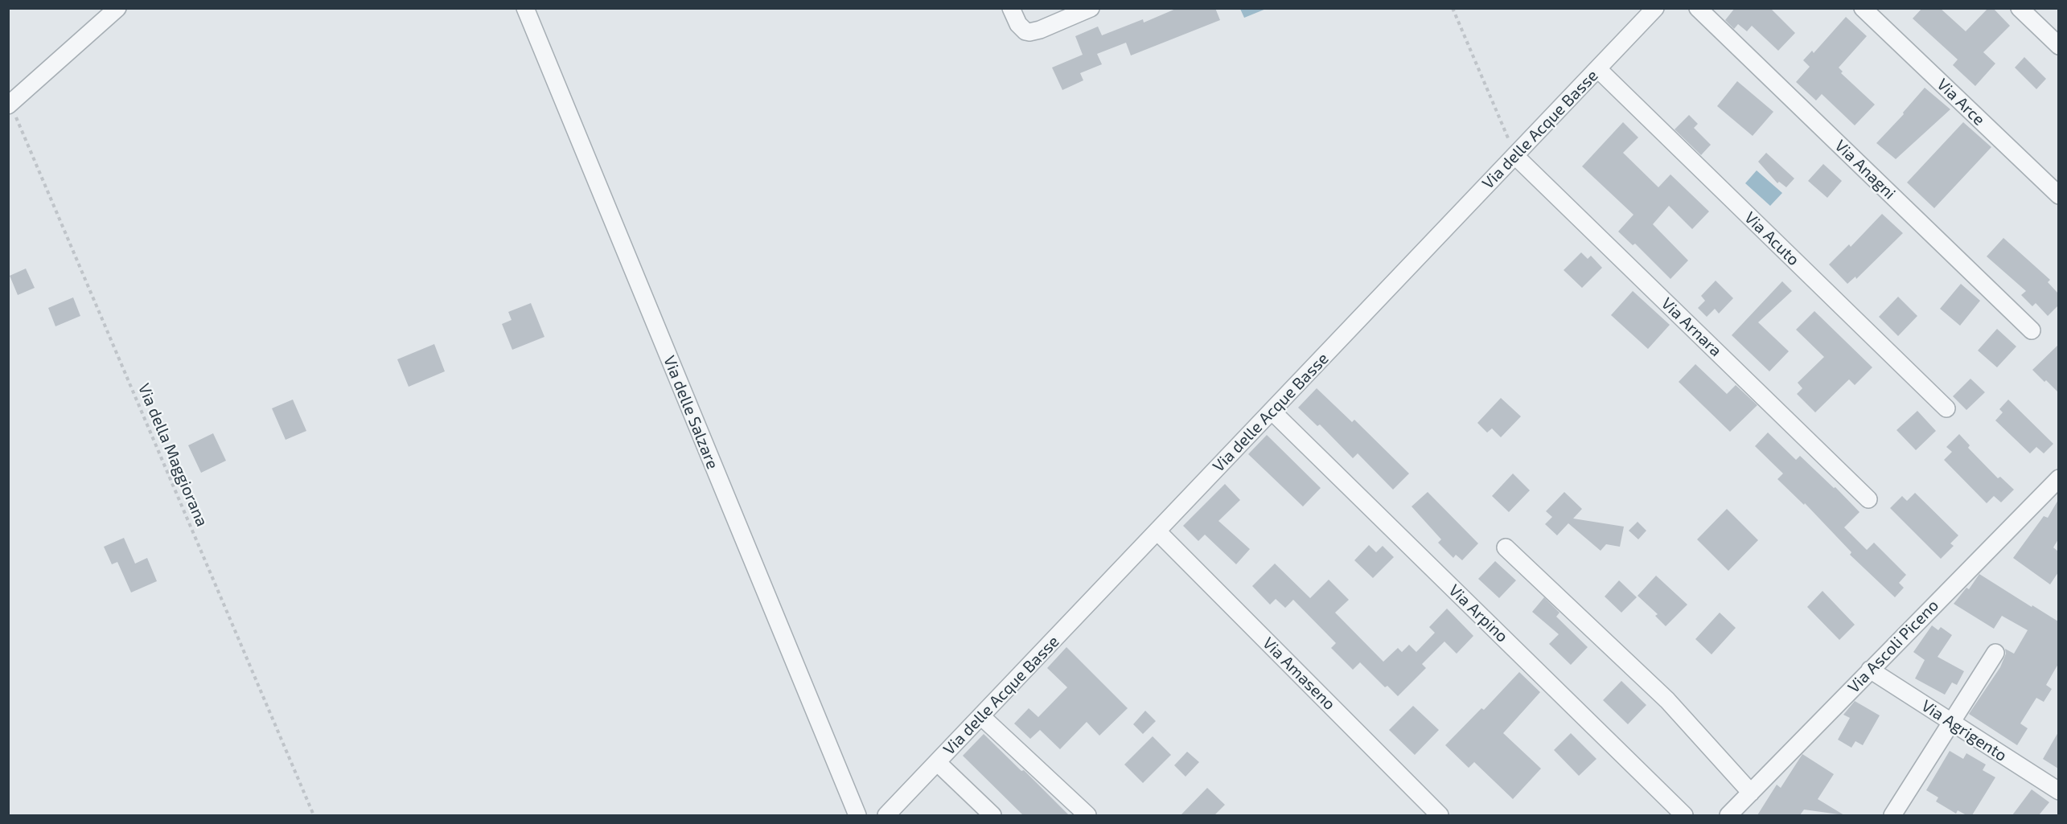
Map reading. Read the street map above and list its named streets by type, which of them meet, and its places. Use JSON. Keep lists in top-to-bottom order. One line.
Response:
{"streets":{"street":["Via Arce","Via delle Acque Basse","Via Anagni","Via Acuto","Via Arnara","Via delle Salzare","Via Arpino","Via Ascoli Piceno","Via Amaseno","Via Agrigento"],"path":["Via della Maggiorana"]},"crossings":[["Via delle Acque Basse","Via Acuto"],["Via delle Acque Basse","Via Arnara"],["Via delle Acque Basse","Via Arpino"],["Via delle Acque Basse","Via Amaseno"],["Via Ascoli Piceno","Via Agrigento"]]}
